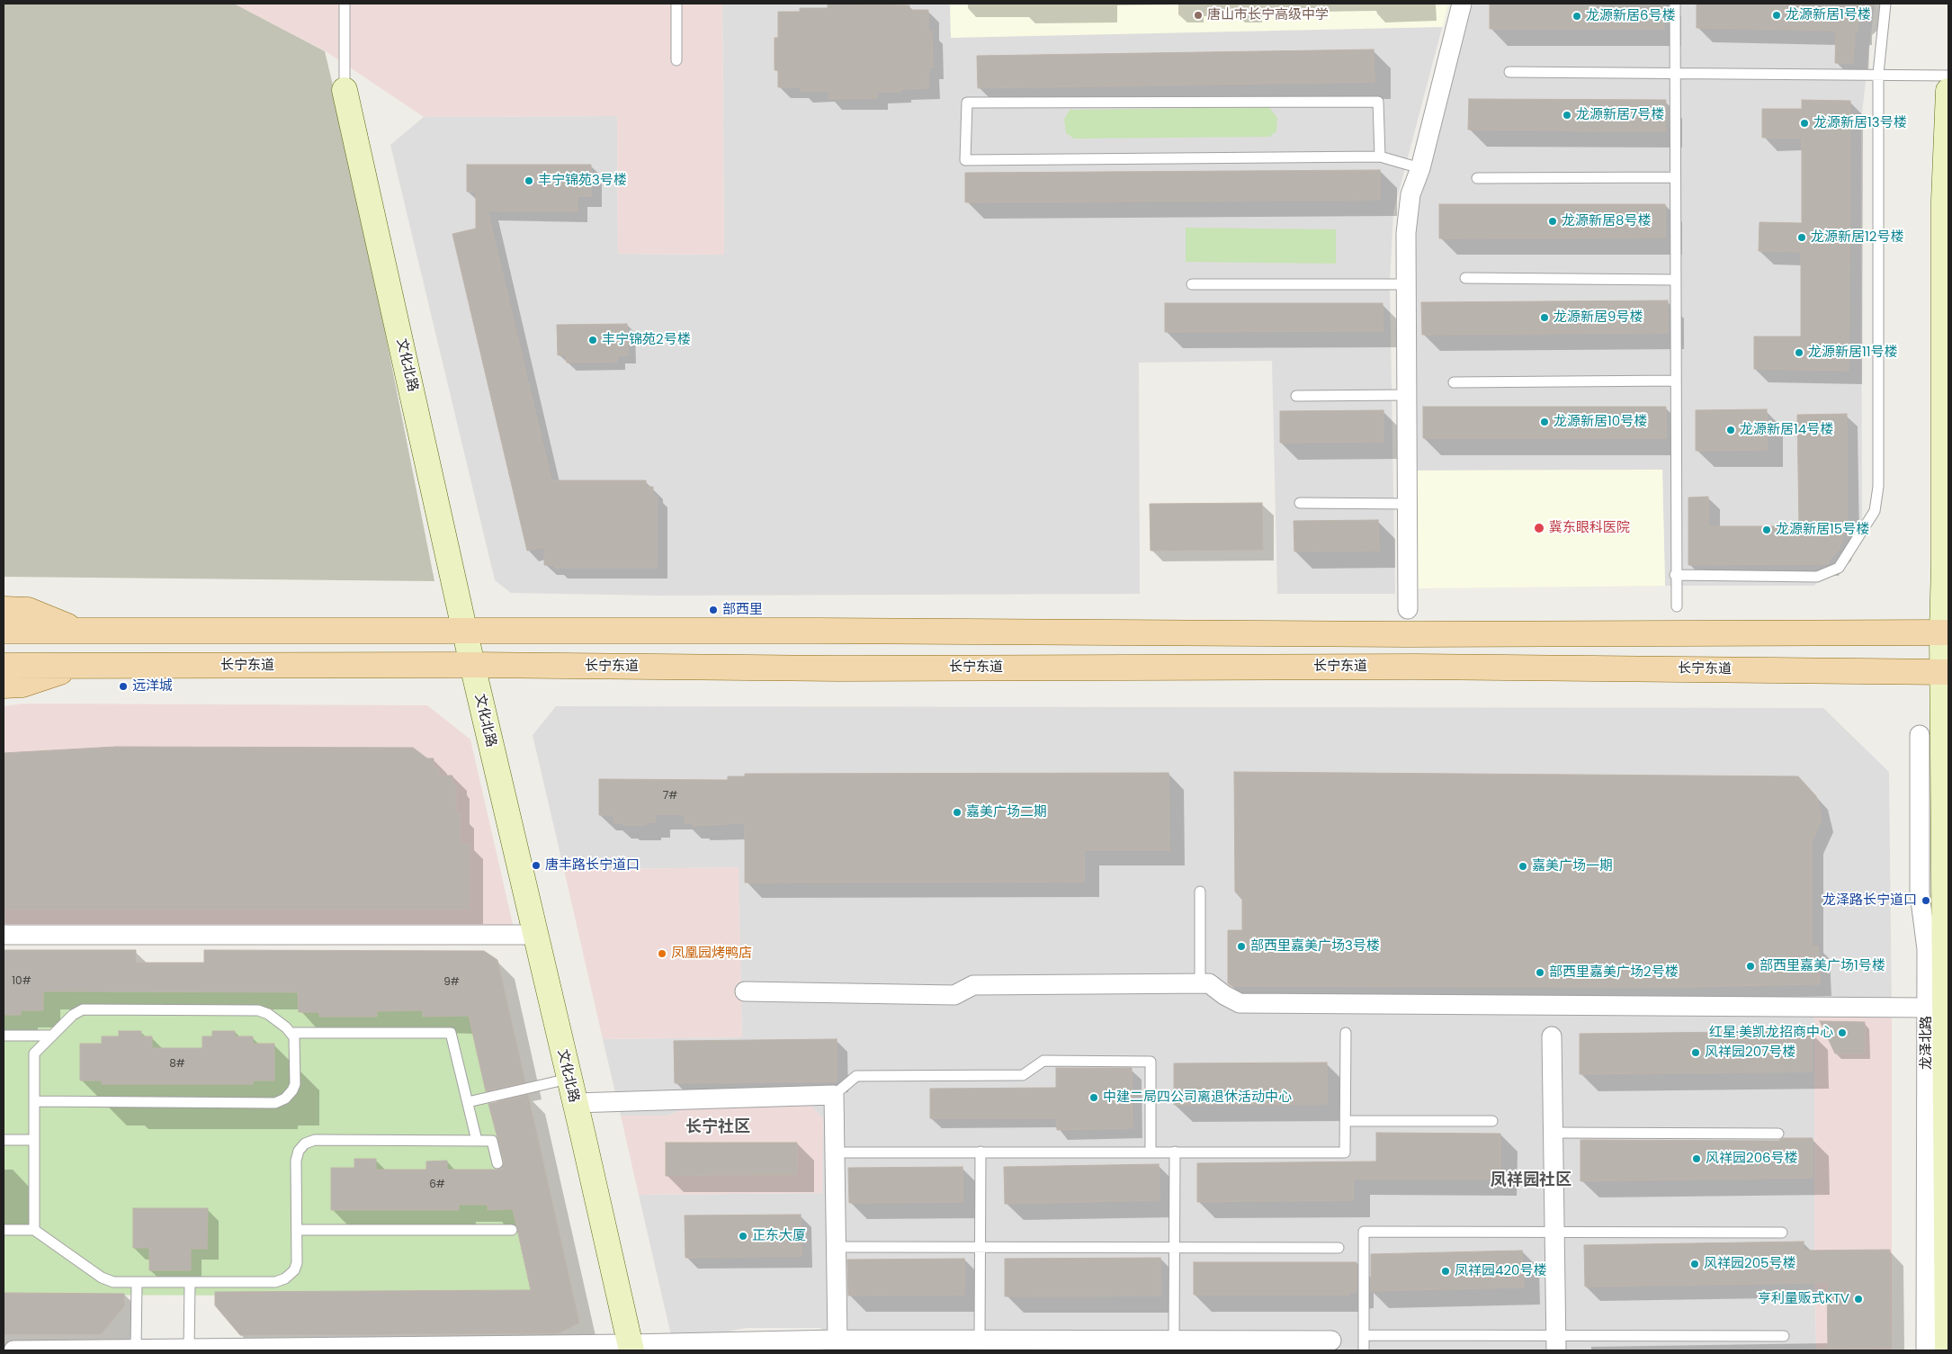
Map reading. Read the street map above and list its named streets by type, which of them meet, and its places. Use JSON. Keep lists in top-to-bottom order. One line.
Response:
{"streets":{"main road":["长宁东道"],"street":["文化北路","龙泽北路"]},"crossings":[["文化北路","长宁东道"],["长宁东道","龙泽北路"]],"districts":["长宁社区","凤祥园社区"],"places":["唐山市长宁高级中学","龙源新居1号楼","龙源新居6号楼","龙源新居7号楼","龙源新居13号楼","丰宁锦苑3号楼","龙源新居8号楼","龙源新居12号楼","龙源新居9号楼","丰宁锦苑2号楼","龙源新居11号楼","龙源新居10号楼","龙源新居14号楼","冀东眼科医院","龙源新居15号楼","部西里","远洋城","嘉美广场二期","唐丰路长宁道口","嘉美广场一期","龙泽路长宁道口","部西里嘉美广场3号楼","凤凰园烤鸭店","部西里嘉美广场1号楼","部西里嘉美广场2号楼","红星·美凯龙招商中心","风祥园207号楼","中建二局四公司离退休活动中心","风祥园206号楼","正东大厦","风祥园205号楼","凤祥园420号楼","亨利量贩式KTV"],"house_numbers":["7#","10#","9#","8#","6#"]}
